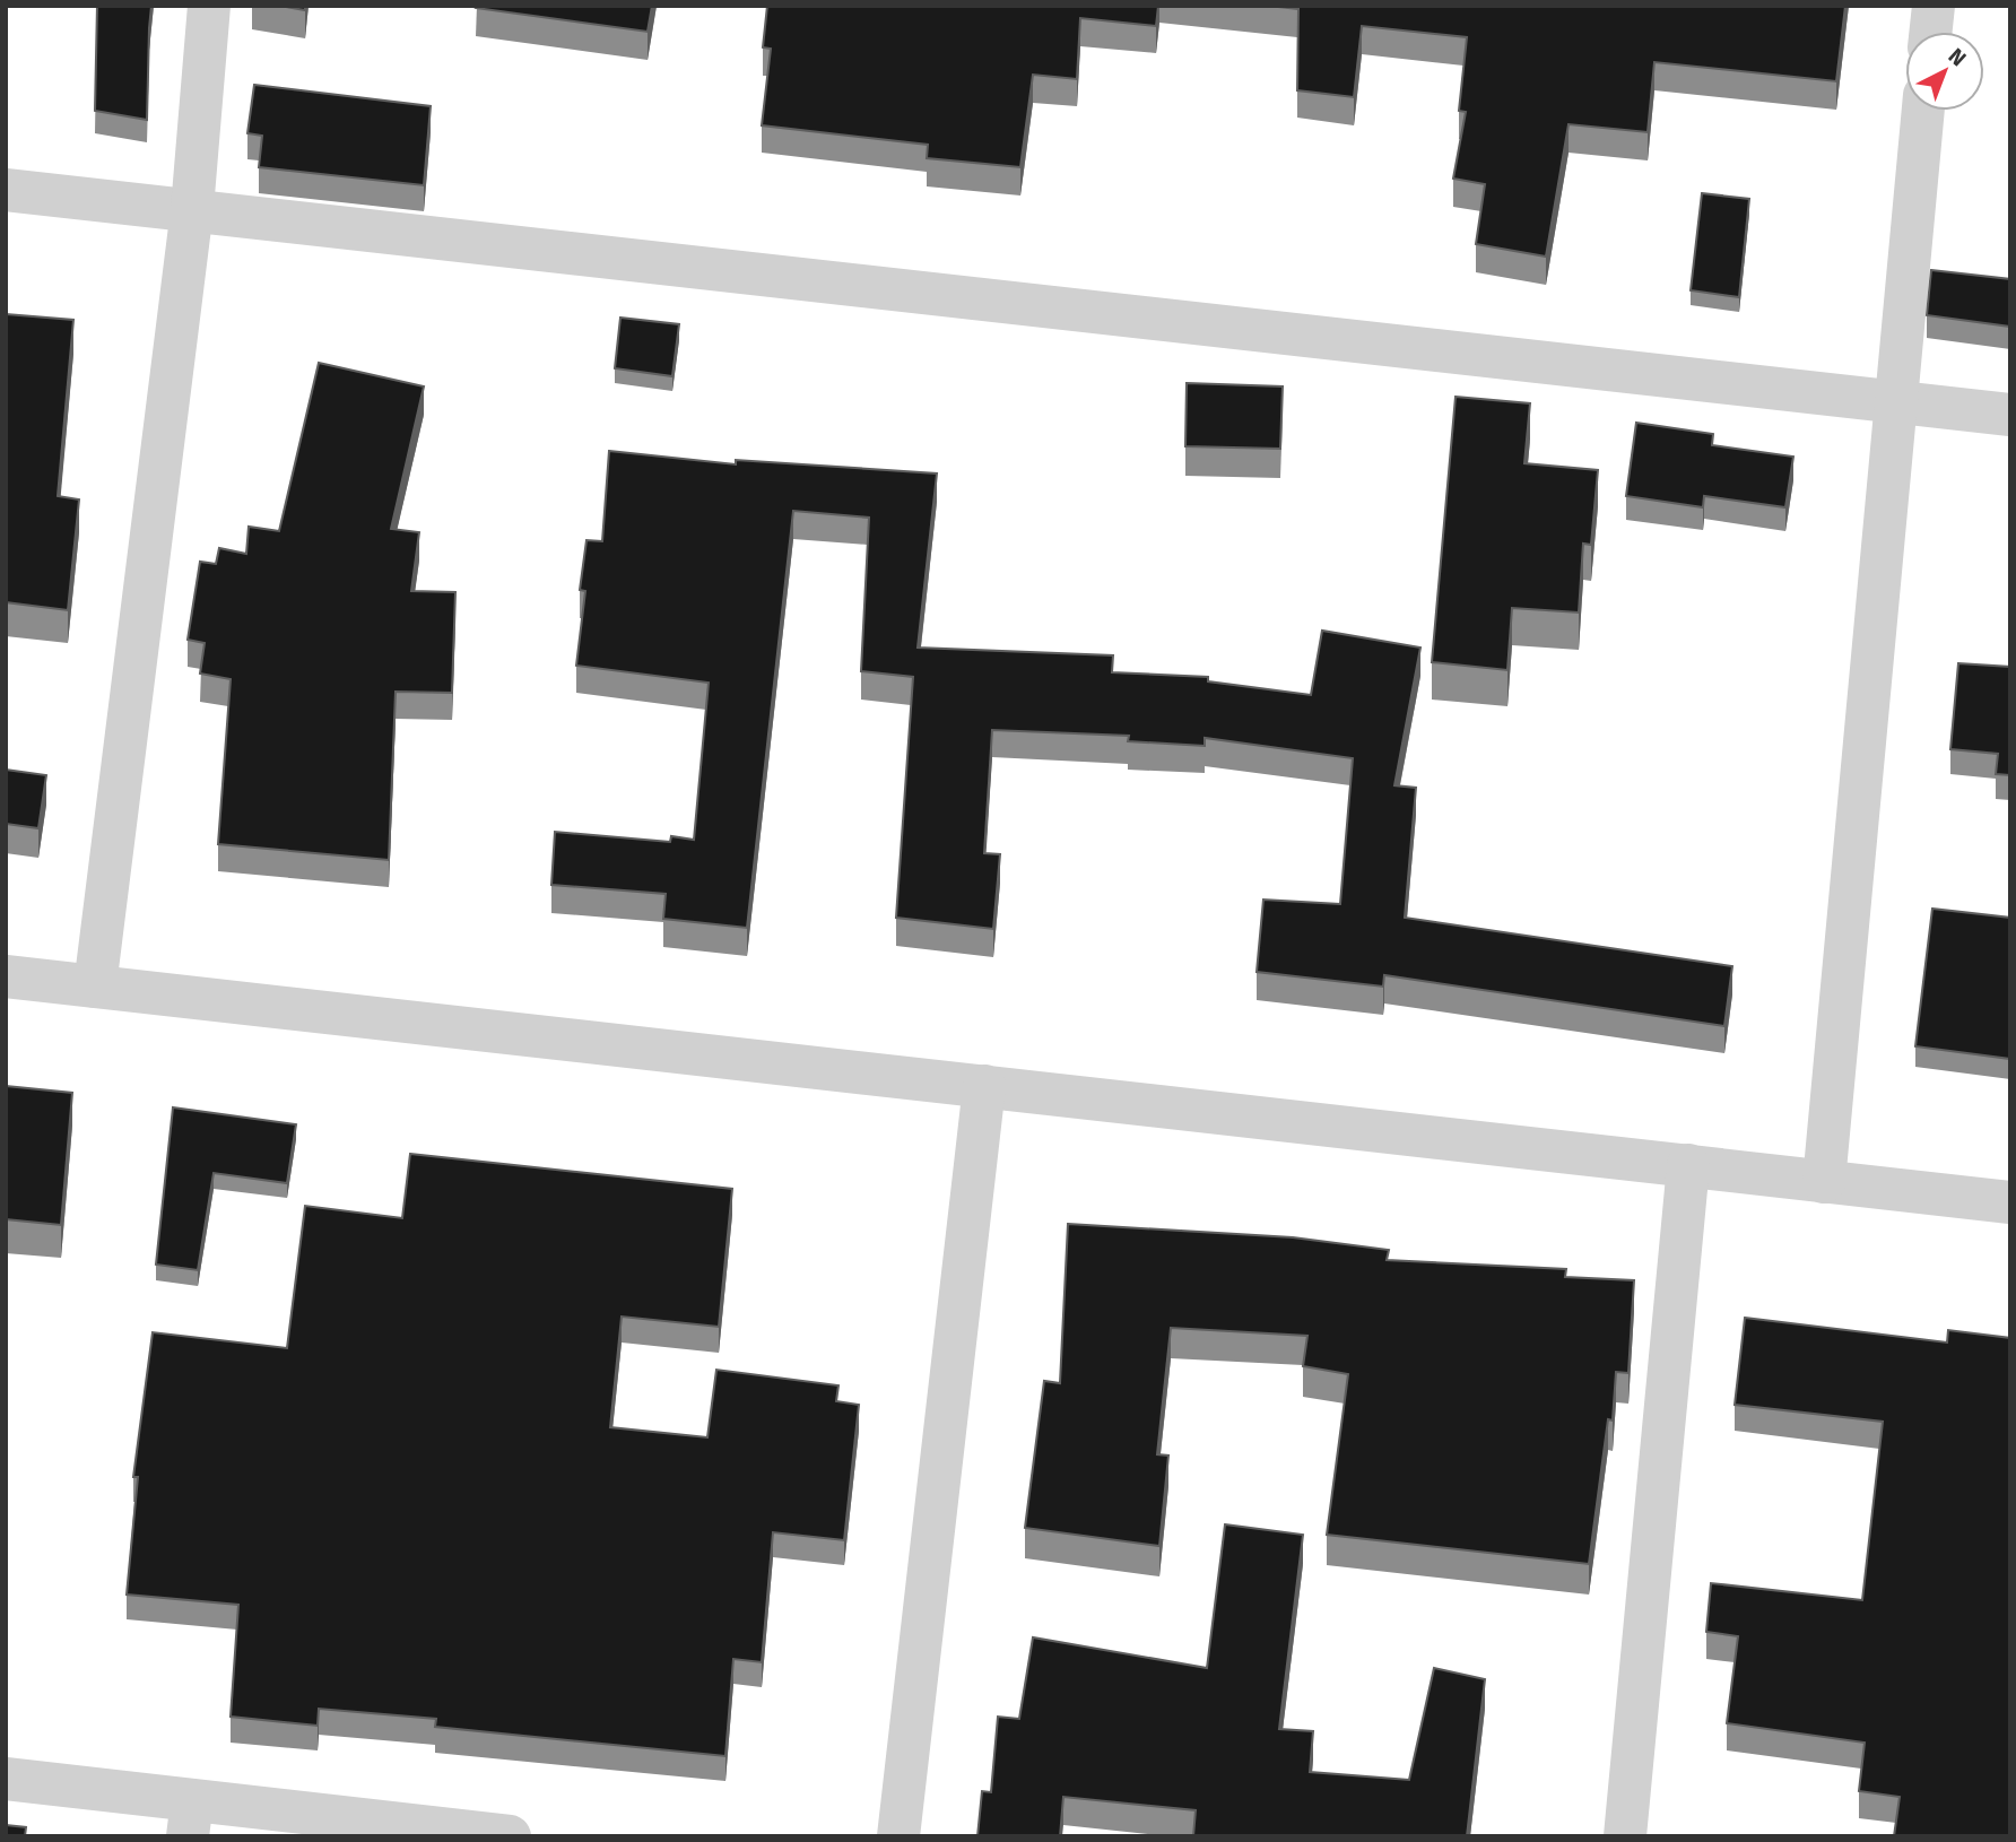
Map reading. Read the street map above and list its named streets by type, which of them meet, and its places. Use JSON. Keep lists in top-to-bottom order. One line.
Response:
{"north":"top right"}
